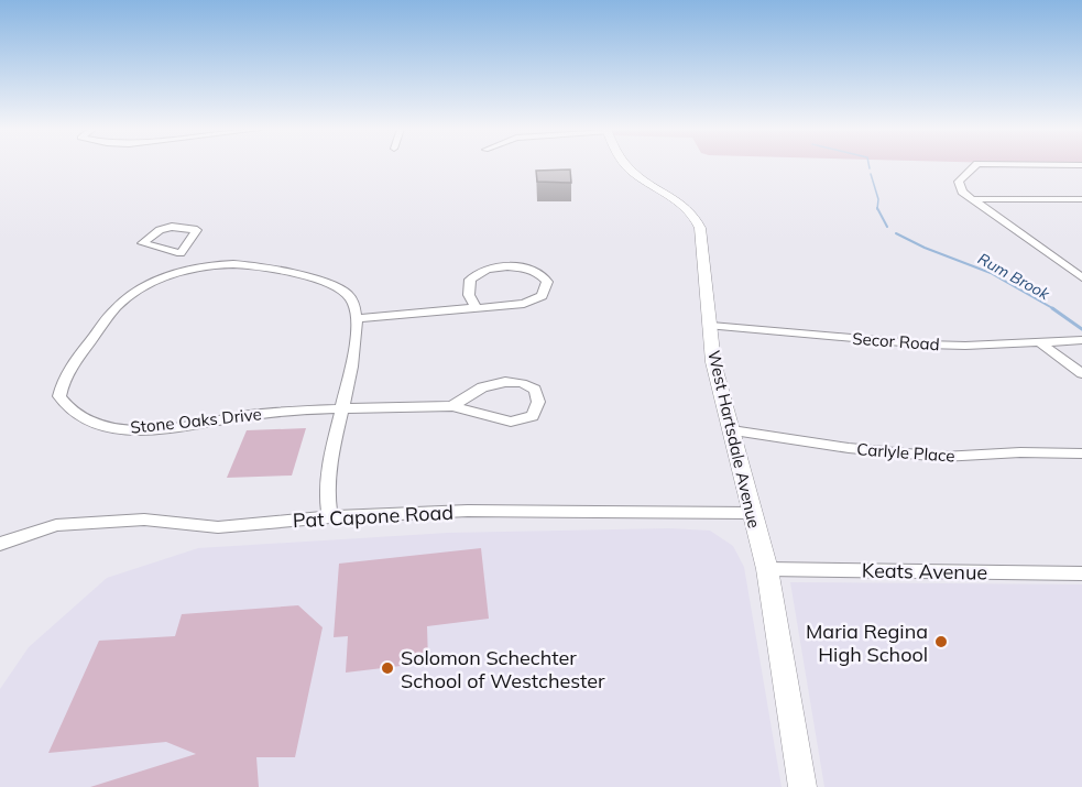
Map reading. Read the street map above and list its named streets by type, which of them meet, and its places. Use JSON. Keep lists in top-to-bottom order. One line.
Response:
{"streets":{"main road":["West Hartsdale Avenue"],"street":["Secor Road","Stone Oaks Drive","Carlyle Place","Pat Capone Road","Keats Avenue"]},"crossings":[["Secor Road","West Hartsdale Avenue"],["West Hartsdale Avenue","Carlyle Place"],["West Hartsdale Avenue","Pat Capone Road"],["West Hartsdale Avenue","Keats Avenue"]],"water":["Rum Brook"],"places":["Maria Regina High School","Solomon Schechter School of Westchester"]}
